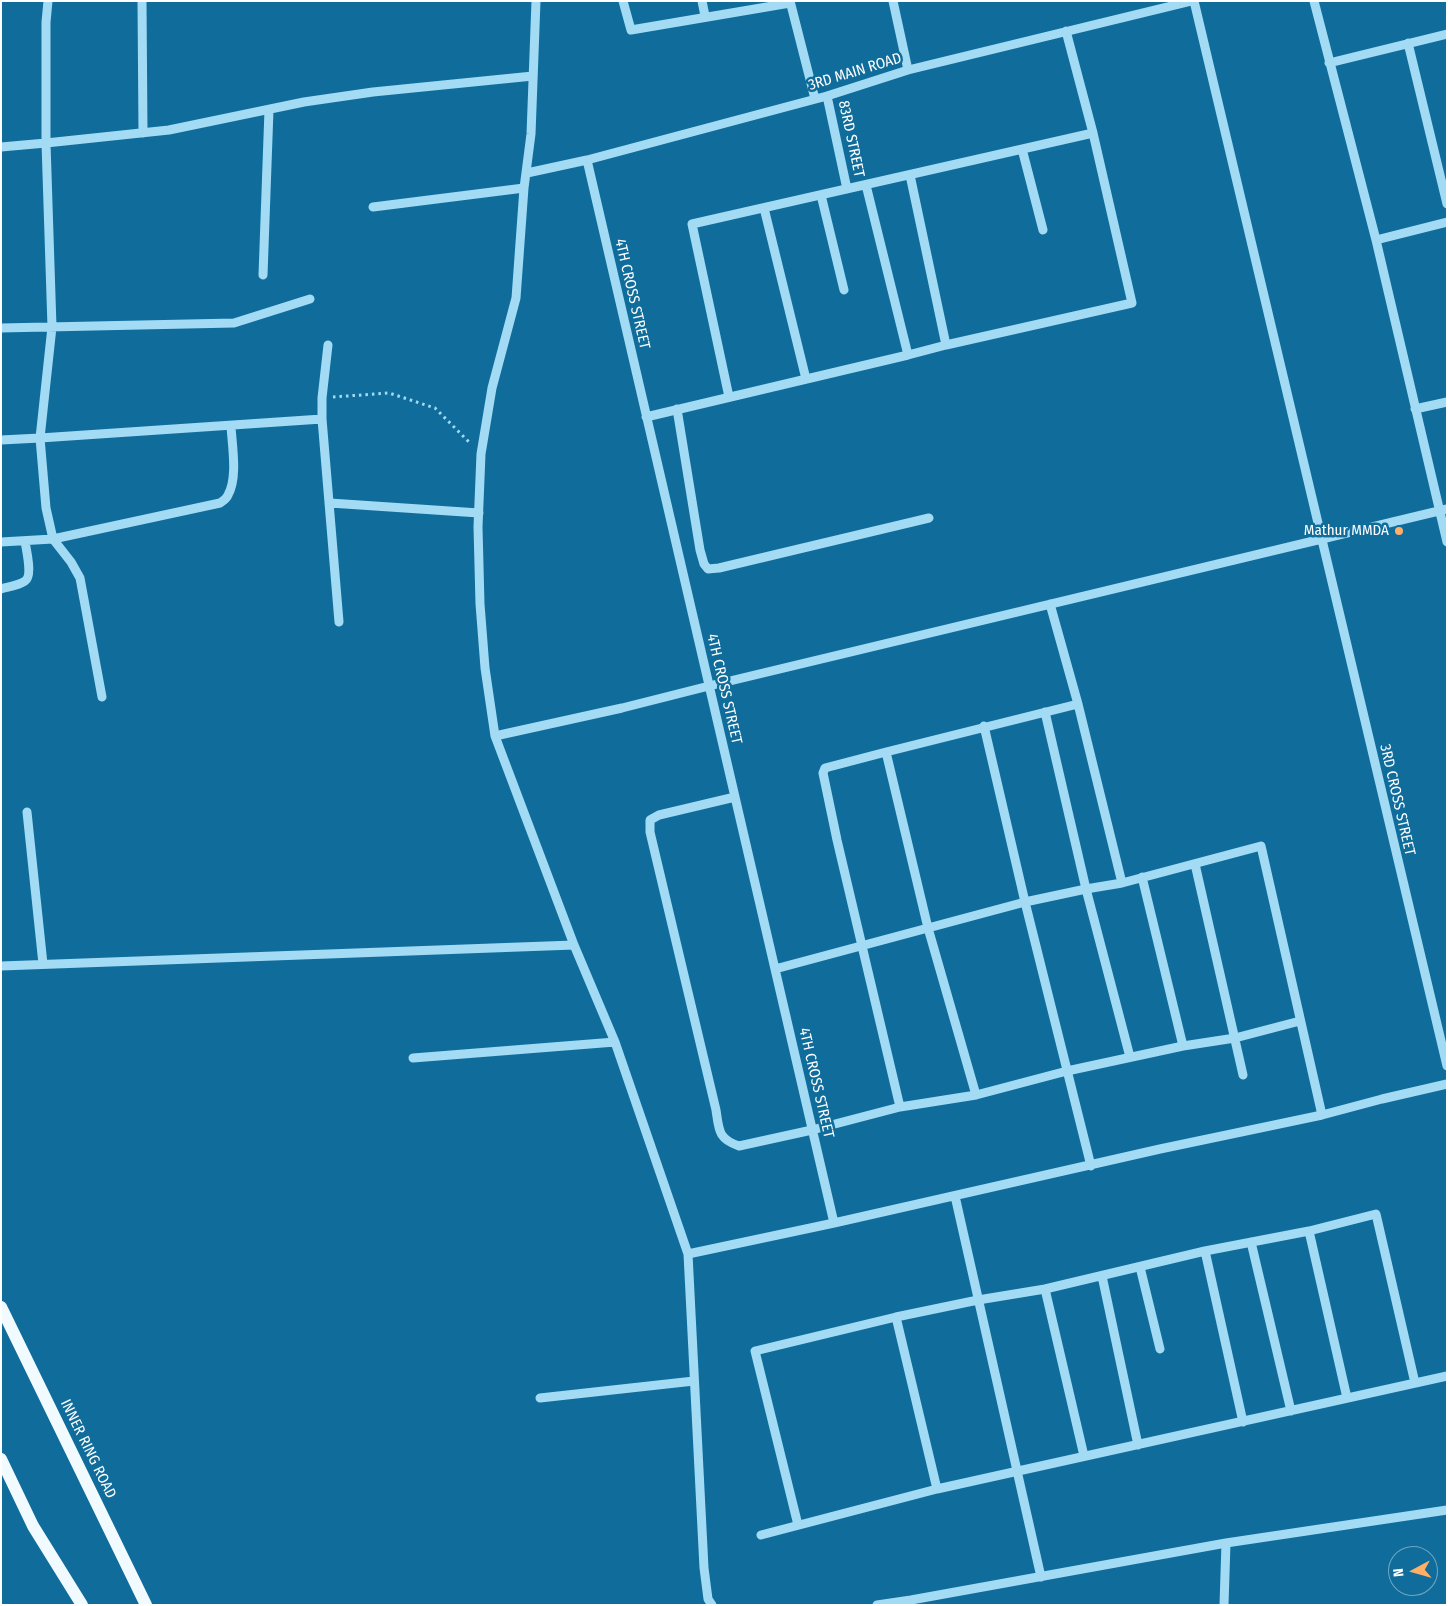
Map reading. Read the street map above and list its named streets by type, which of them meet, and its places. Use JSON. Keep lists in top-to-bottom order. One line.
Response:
{"streets":{"main road":["INNER RING ROAD"],"street":["3RD MAIN ROAD","83RD STREET","4TH CROSS STREET","3RD CROSS STREET"]},"crossings":[["3RD MAIN ROAD","83RD STREET"],["3RD MAIN ROAD","4TH CROSS STREET"],["3RD MAIN ROAD","3RD CROSS STREET"]],"places":["Mathur MMDA"],"north":"left"}
